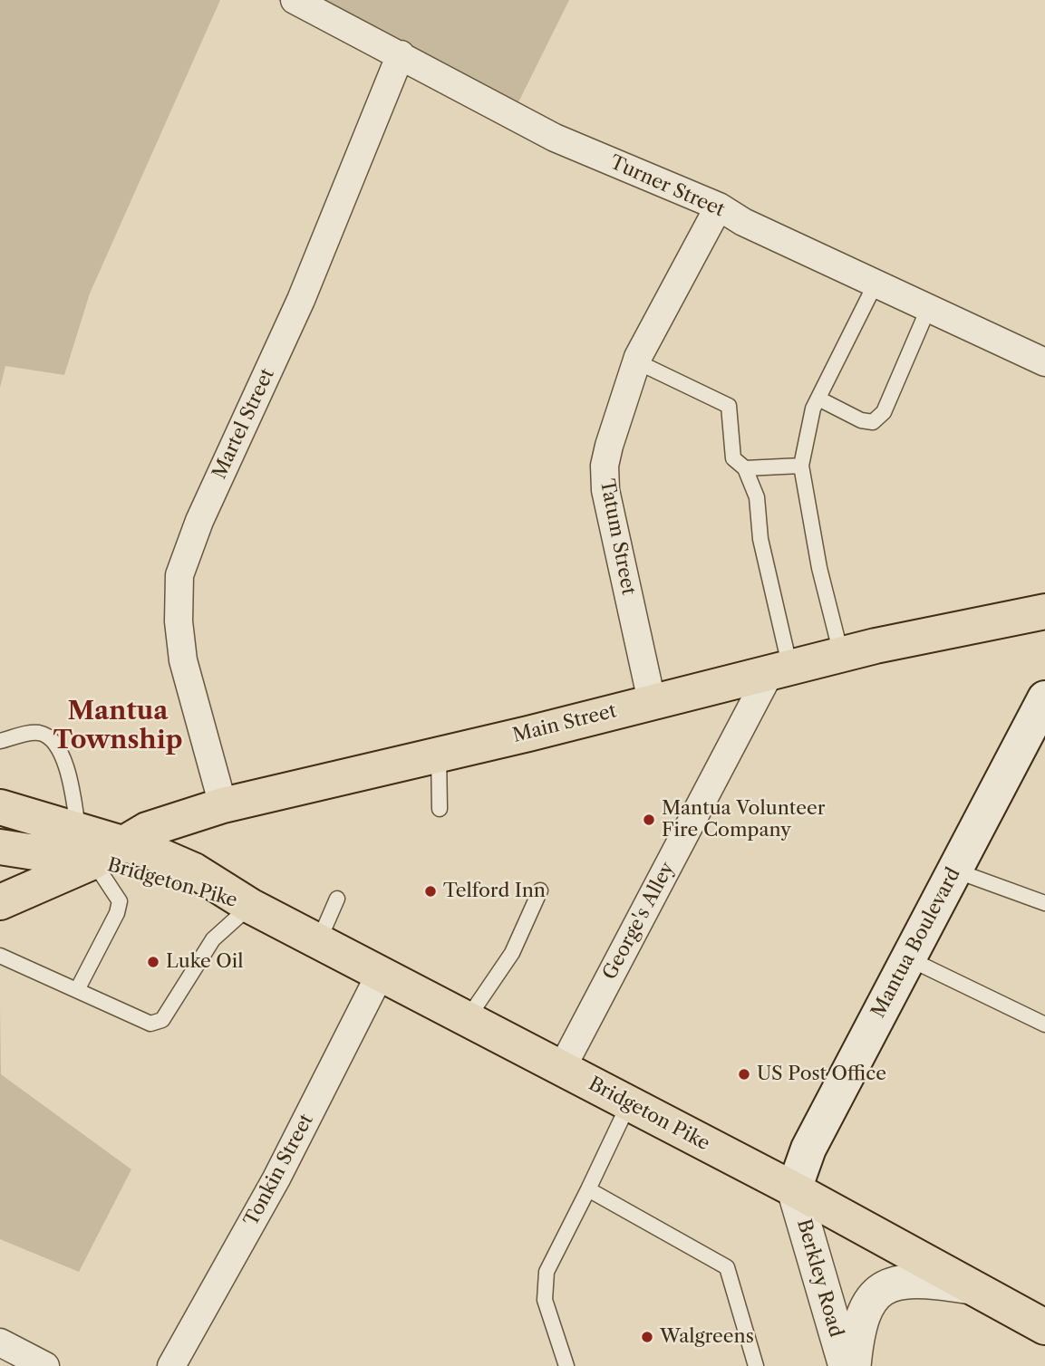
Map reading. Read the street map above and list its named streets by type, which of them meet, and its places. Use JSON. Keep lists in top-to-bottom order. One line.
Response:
{"streets":{"main road":["Main Street","Bridgeton Pike","Mantua Boulevard"],"street":["Turner Street","Martel Street","Tatum Street","George's Alley","Tonkin Street","Berkley Road"]},"crossings":[["Turner Street","Martel Street"],["Turner Street","Tatum Street"],["Martel Street","Main Street"],["Tatum Street","Main Street"],["Main Street","Bridgeton Pike"],["Main Street","George's Alley"],["Bridgeton Pike","George's Alley"],["Bridgeton Pike","Mantua Boulevard"],["Bridgeton Pike","Tonkin Street"],["Bridgeton Pike","Berkley Road"],["Mantua Boulevard","Berkley Road"]],"districts":["Mantua Township"],"places":["Mantua Volunteer Fire Company","Telford Inn","Luke Oil","US Post Office","Walgreens"]}
